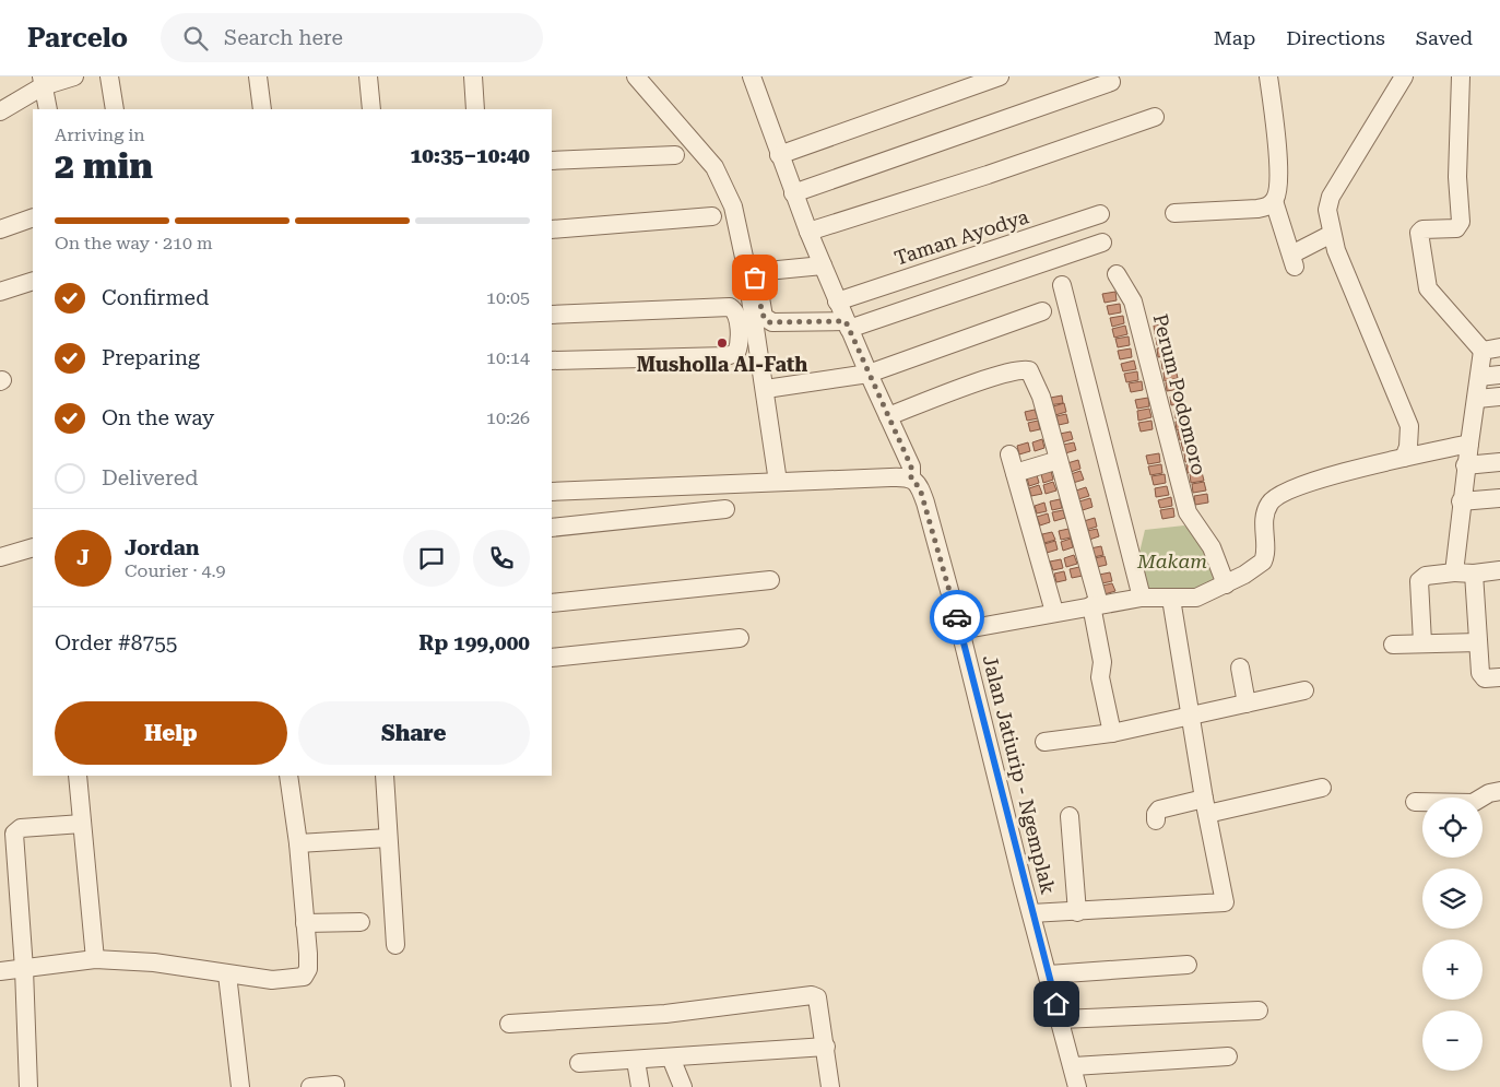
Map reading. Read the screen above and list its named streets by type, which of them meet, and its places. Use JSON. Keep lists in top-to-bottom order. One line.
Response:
{"streets":{"street":["Taman Ayodya","Perum Podomoro","Jalan Jatiurip - Ngemplak"]},"crossings":[["Taman Ayodya","Jalan Jatiurip - Ngemplak"]],"parks":["Makam"],"places":["Musholla Al-Fath"],"page":{"header":"Parcelo","search":"Search here","nav":["Map","Directions","Saved"],"heading":["2 min","Arriving in","10:35–10:40"],"panel":["Jordan","Courier · 4.9","Order #8755","Rp 199,000"],"bar":"On the way · 210 m","list":[["Confirmed","10:05"],["Preparing","10:14"],["On the way","10:26"],"Delivered"],"round":"J","buttons":["Help","Share"],"map_buttons":["+","−"]}}
